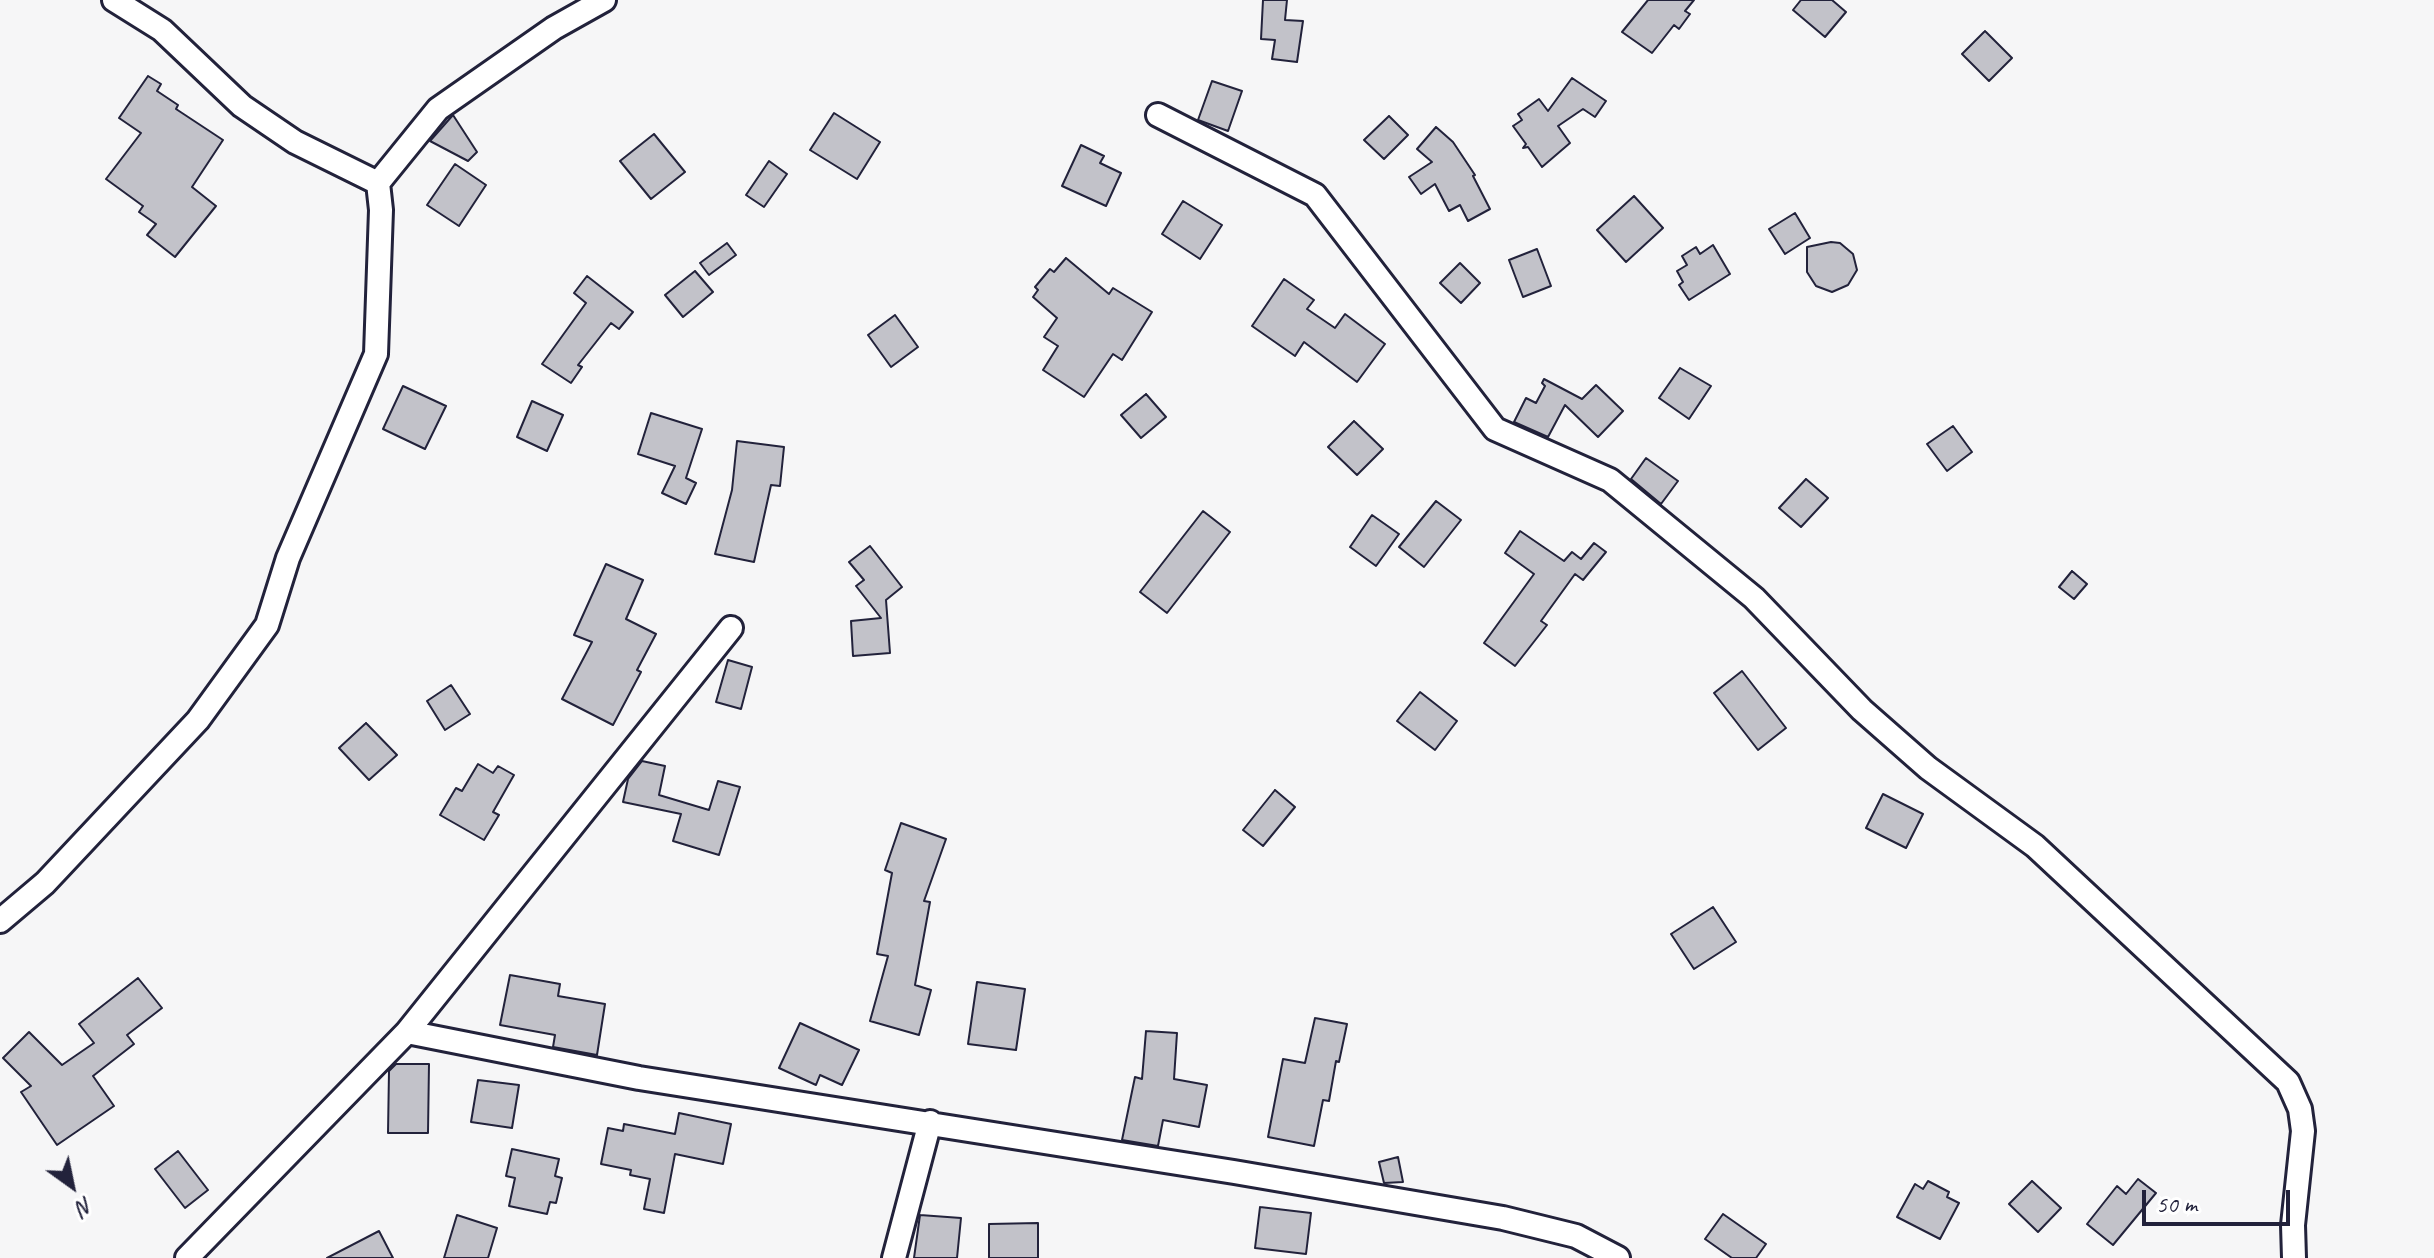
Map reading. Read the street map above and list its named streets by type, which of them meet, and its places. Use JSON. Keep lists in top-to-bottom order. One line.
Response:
{"scale_bar":"50 m","north":"bottom right"}
